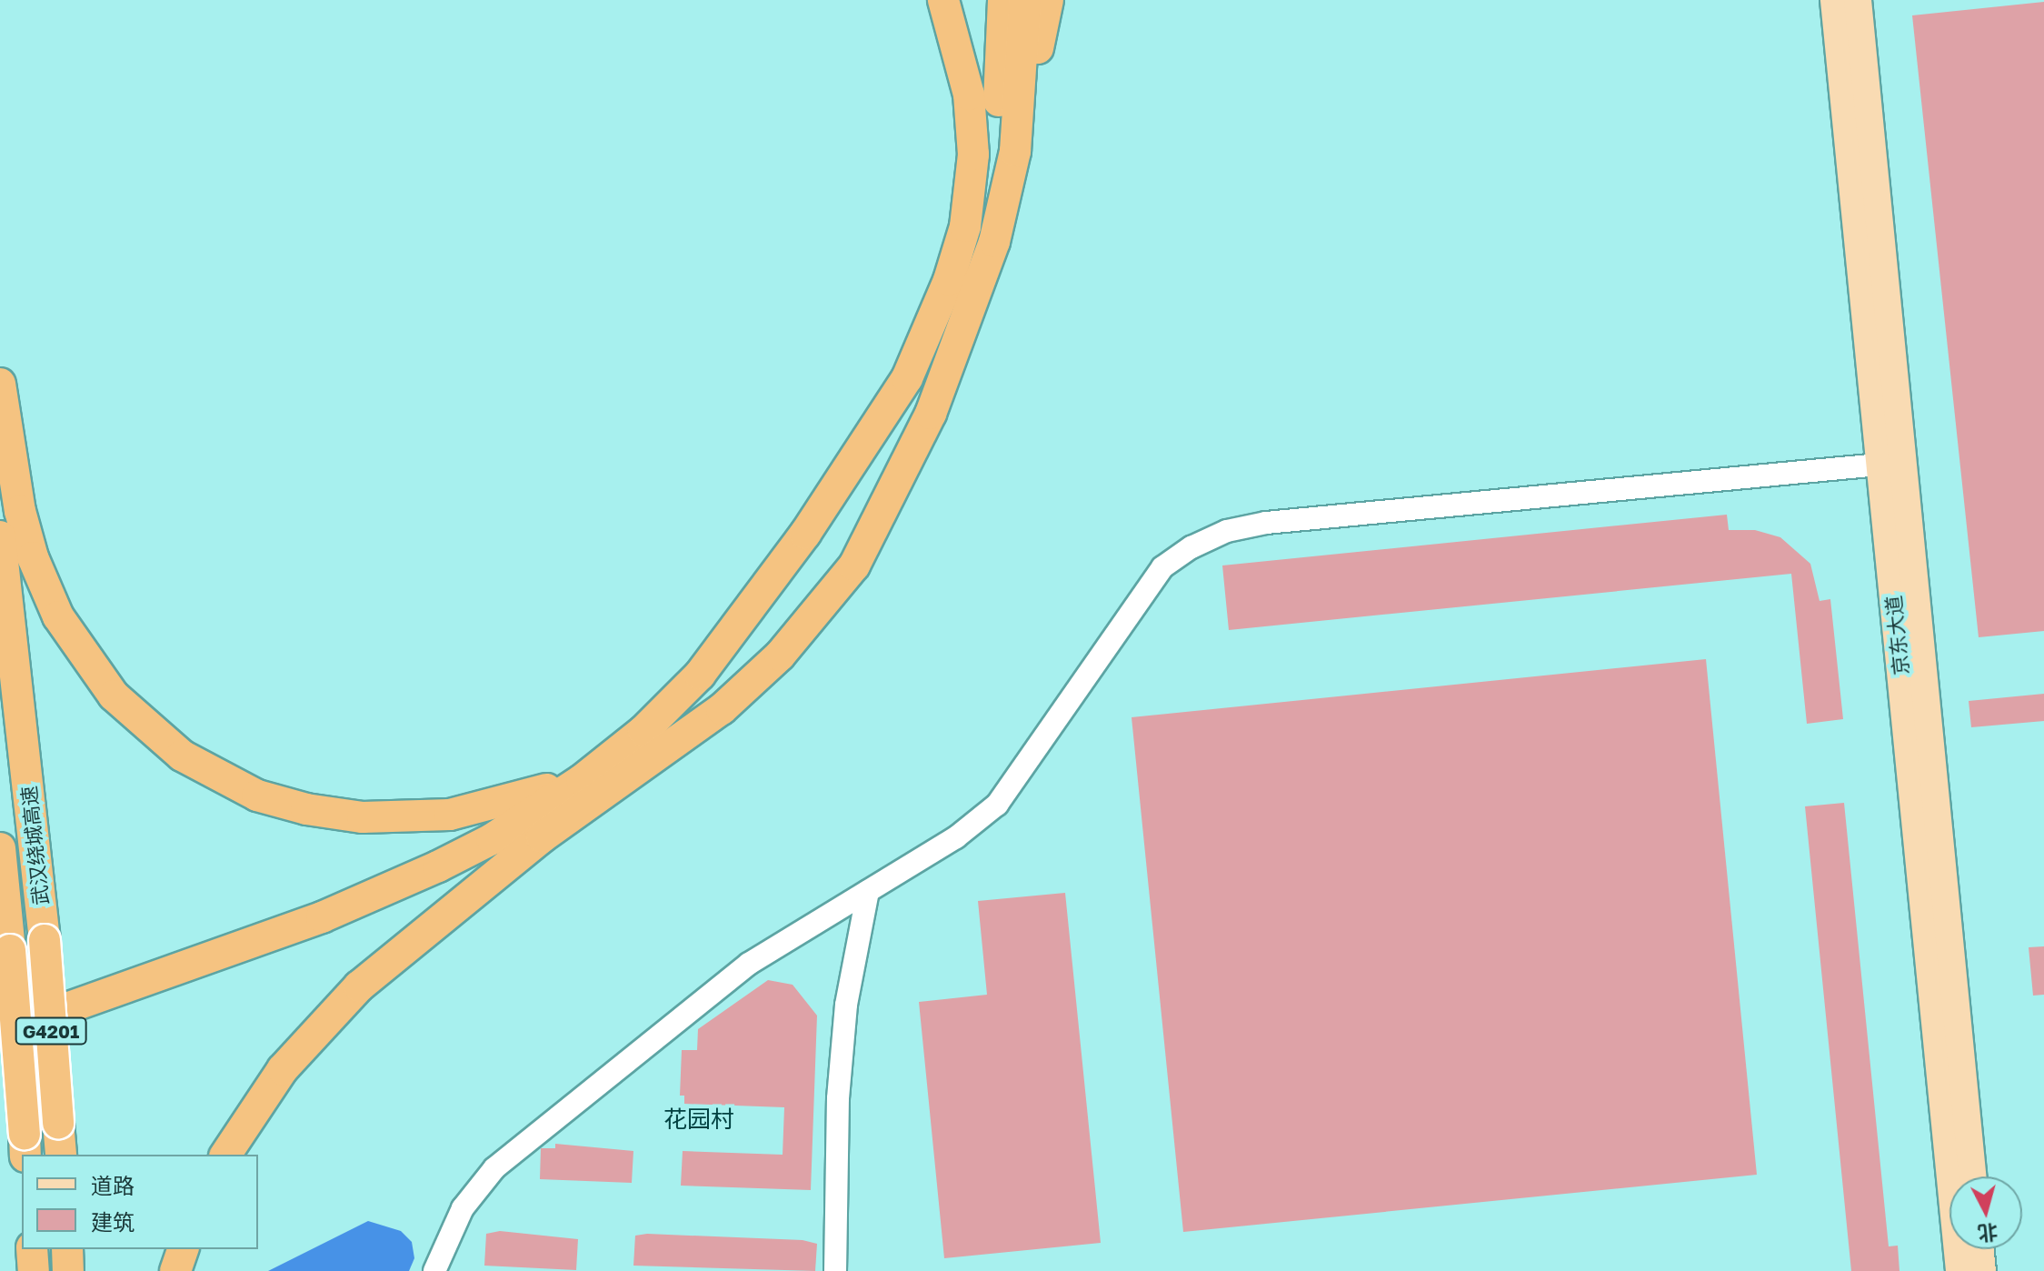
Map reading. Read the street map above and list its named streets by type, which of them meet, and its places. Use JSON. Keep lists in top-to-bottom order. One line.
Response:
{"streets":{"highway":["武汉绕城高速","G4201"],"main road":["京东大道"]},"districts":["花园村"],"legend":["道路","建筑"],"north":"bottom"}
